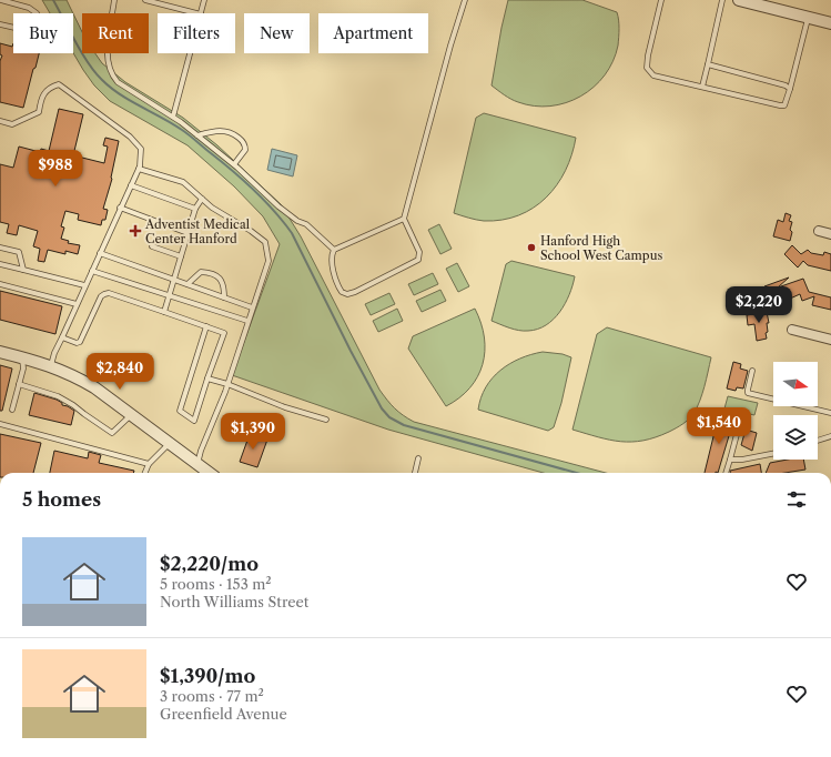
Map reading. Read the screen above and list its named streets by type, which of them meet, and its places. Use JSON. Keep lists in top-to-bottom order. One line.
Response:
{"places":{"health":["Adventist Medical Center Hanford"],"other":["Hanford High School West Campus"]},"north":"right","page":{"chip":["Buy","Rent","Filters","New","Apartment"],"price":["$988","$2,220","$2,840","$1,540","$1,390"],"heading":"5 homes","list":[{"name":"$2,220/mo","note":"5 rooms · 153 m² · North Williams Street"},{"name":"$1,390/mo","note":"3 rooms · 77 m² · Greenfield Avenue"}]}}
